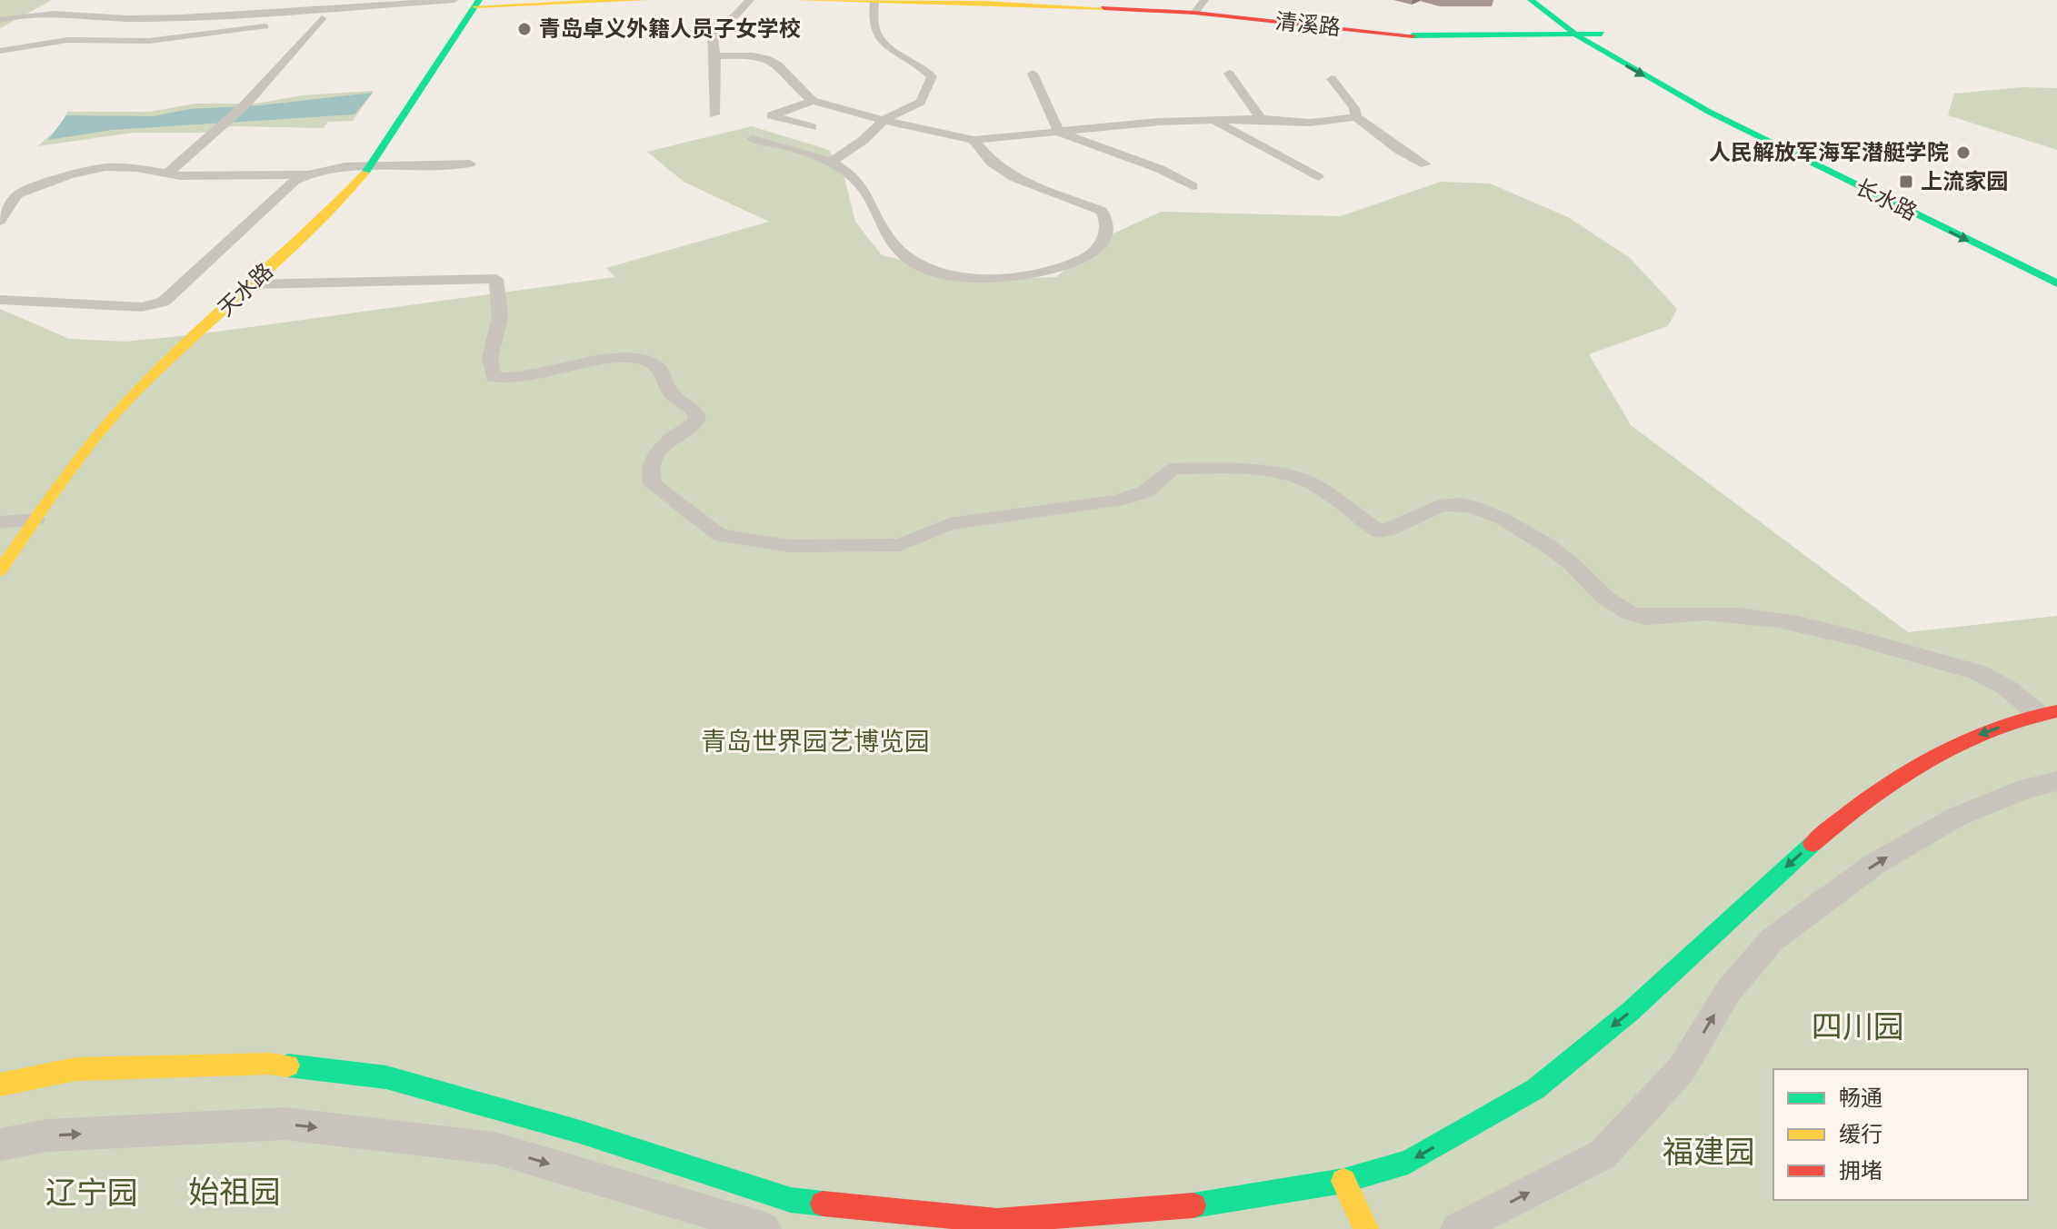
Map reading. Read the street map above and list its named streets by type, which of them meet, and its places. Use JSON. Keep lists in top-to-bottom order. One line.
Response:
{"streets":{"street":["清溪路","长水路","天水路"]},"crossings":[["清溪路","长水路"]],"parks":["青岛世界园艺博览园","四川园","福建园","始祖园","辽宁园"],"places":{"other":["青岛卓义外籍人员子女学校","人民解放军海军潜艇学院"],"transit":["上流家园"]},"legend":["畅通","缓行","拥堵"]}
